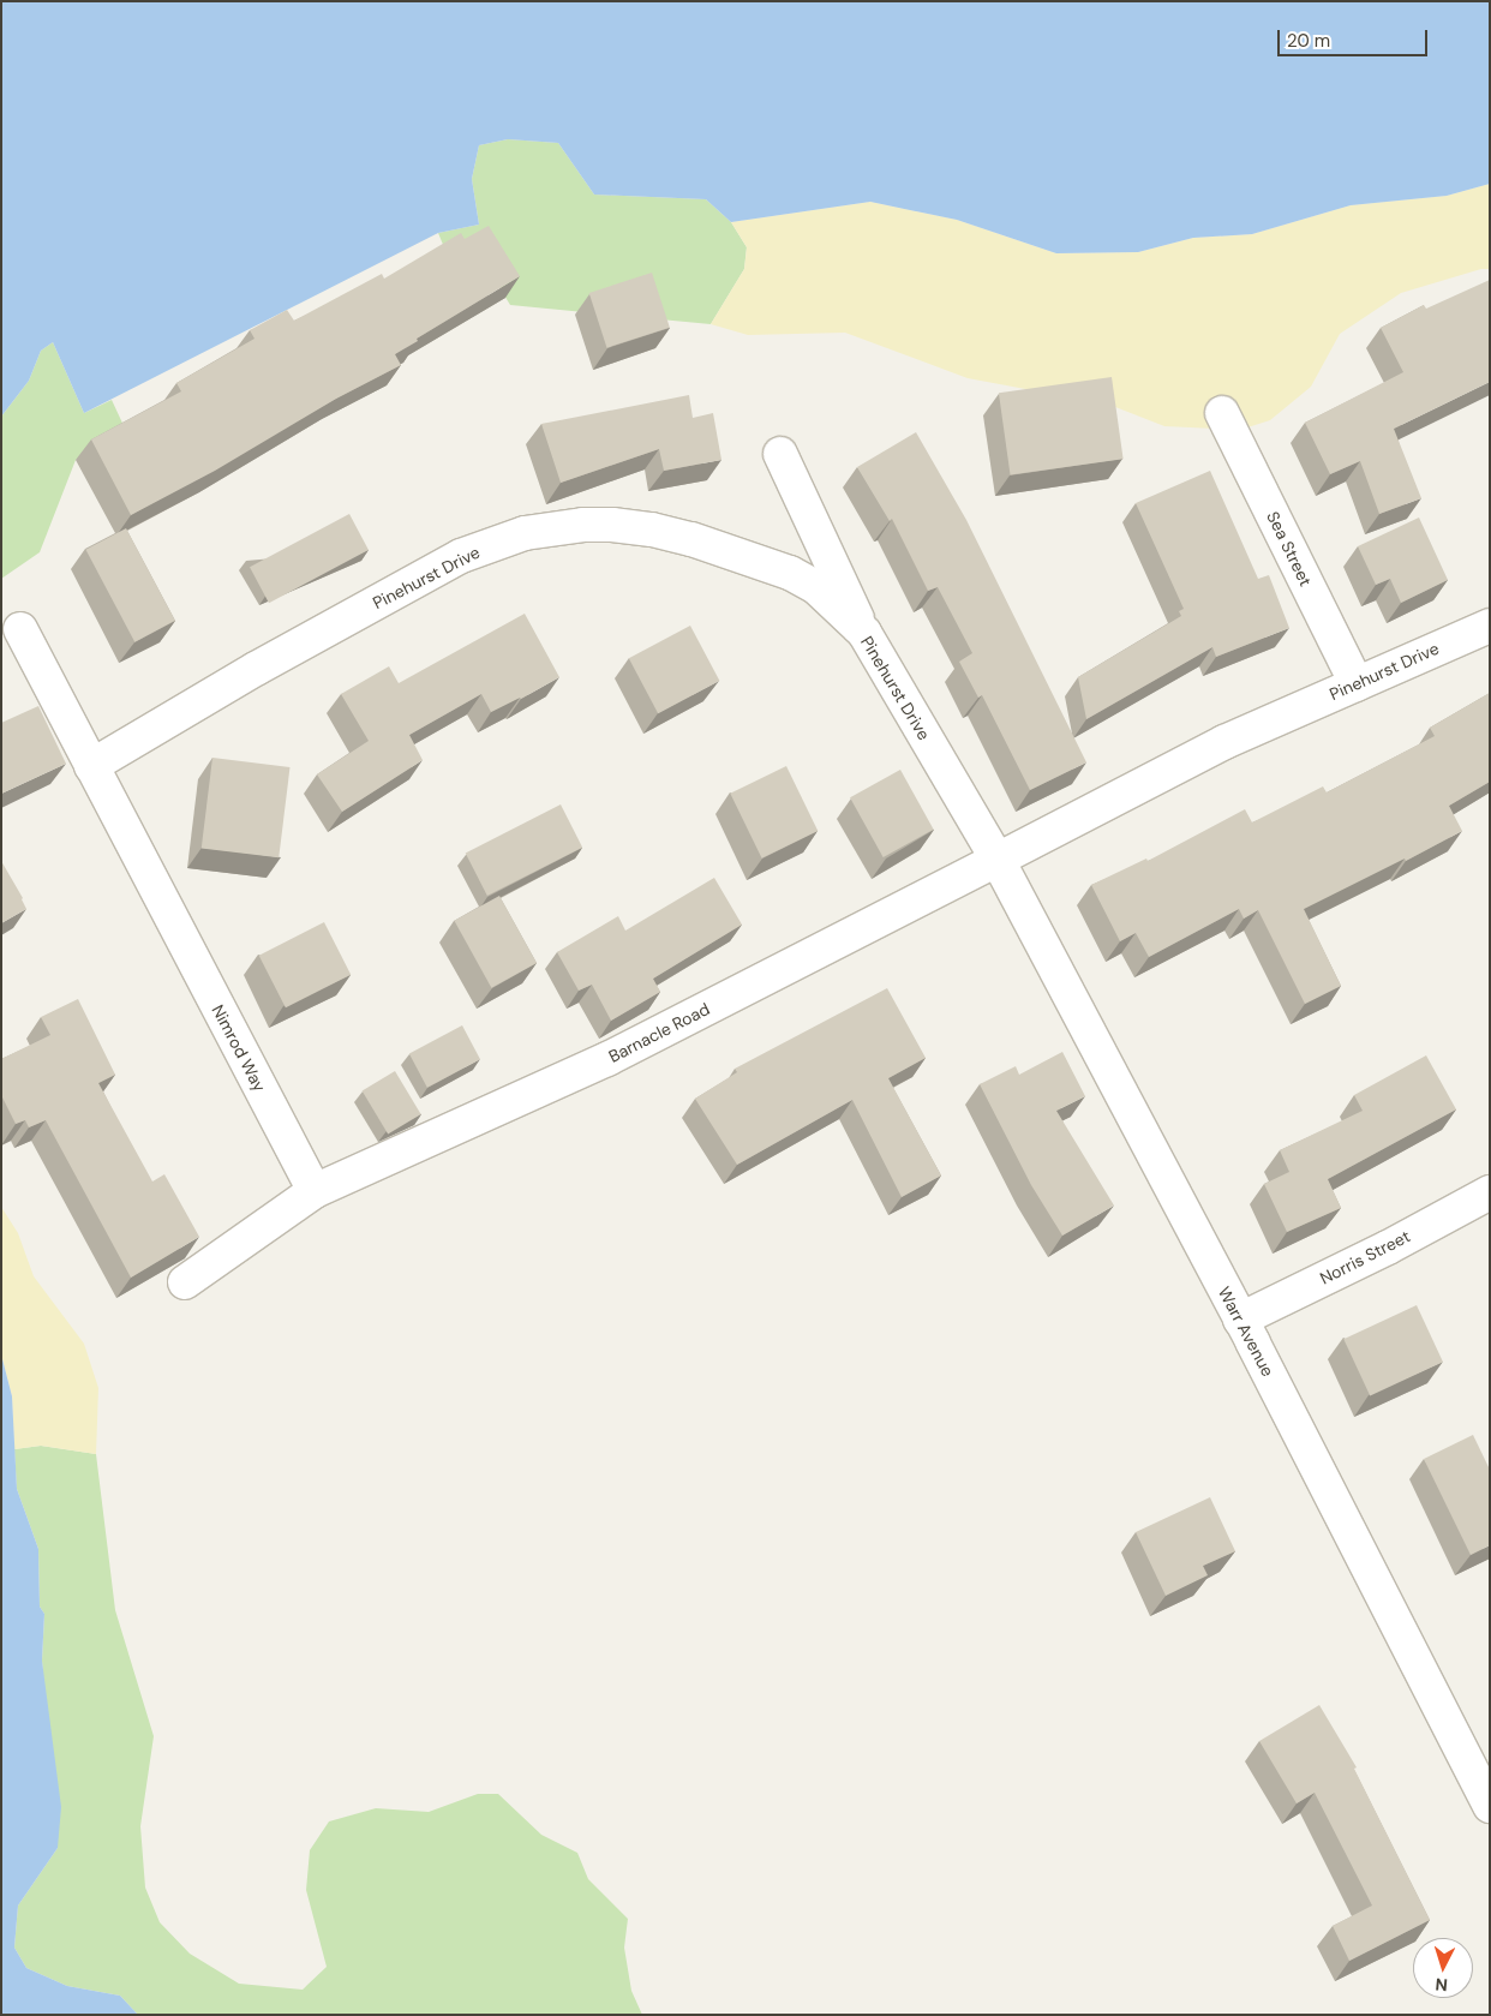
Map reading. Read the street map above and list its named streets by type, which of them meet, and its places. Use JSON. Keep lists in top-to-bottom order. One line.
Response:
{"streets":{"street":["Sea Street","Pinehurst Drive","Barnacle Road","Nimrod Way","Norris Street","Warr Avenue"]},"crossings":[["Sea Street","Pinehurst Drive"],["Pinehurst Drive","Barnacle Road"],["Pinehurst Drive","Nimrod Way"],["Pinehurst Drive","Warr Avenue"],["Barnacle Road","Nimrod Way"],["Barnacle Road","Warr Avenue"],["Norris Street","Warr Avenue"]],"scale_bar":"20 m","north":"bottom"}
